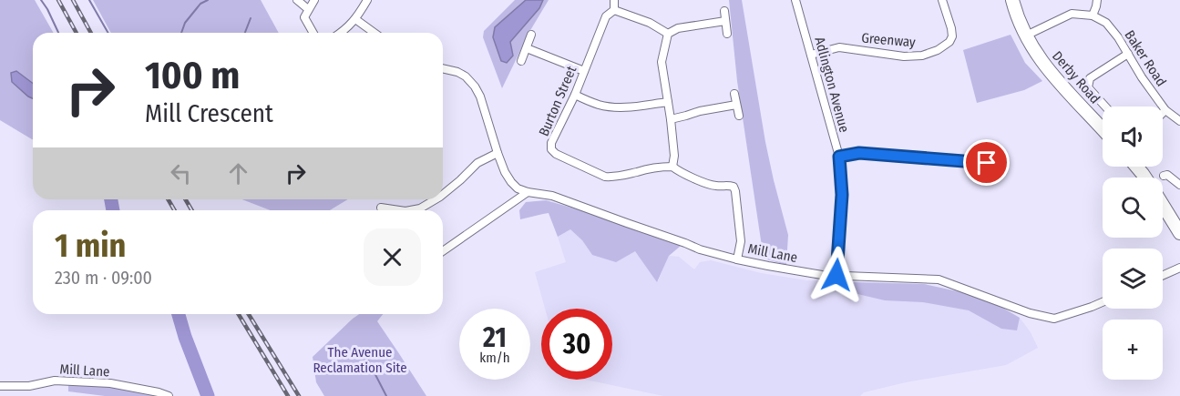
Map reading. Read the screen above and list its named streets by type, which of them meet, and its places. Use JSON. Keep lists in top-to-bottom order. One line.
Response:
{"streets":{"highway":["Derby Road"],"street":["Greenway","Baker Road","Adlington Avenue","Burton Street","Mill Lane"]},"crossings":[["Greenway","Adlington Avenue"],["Adlington Avenue","Mill Lane"]],"parks":["The Avenue Reclamation Site"],"page":{"turn":["100 m","Mill Crescent"],"map_buttons":"+","heading":["1 min","230 m · 09:00"],"speed":"21 km/h","limit":"30"}}
